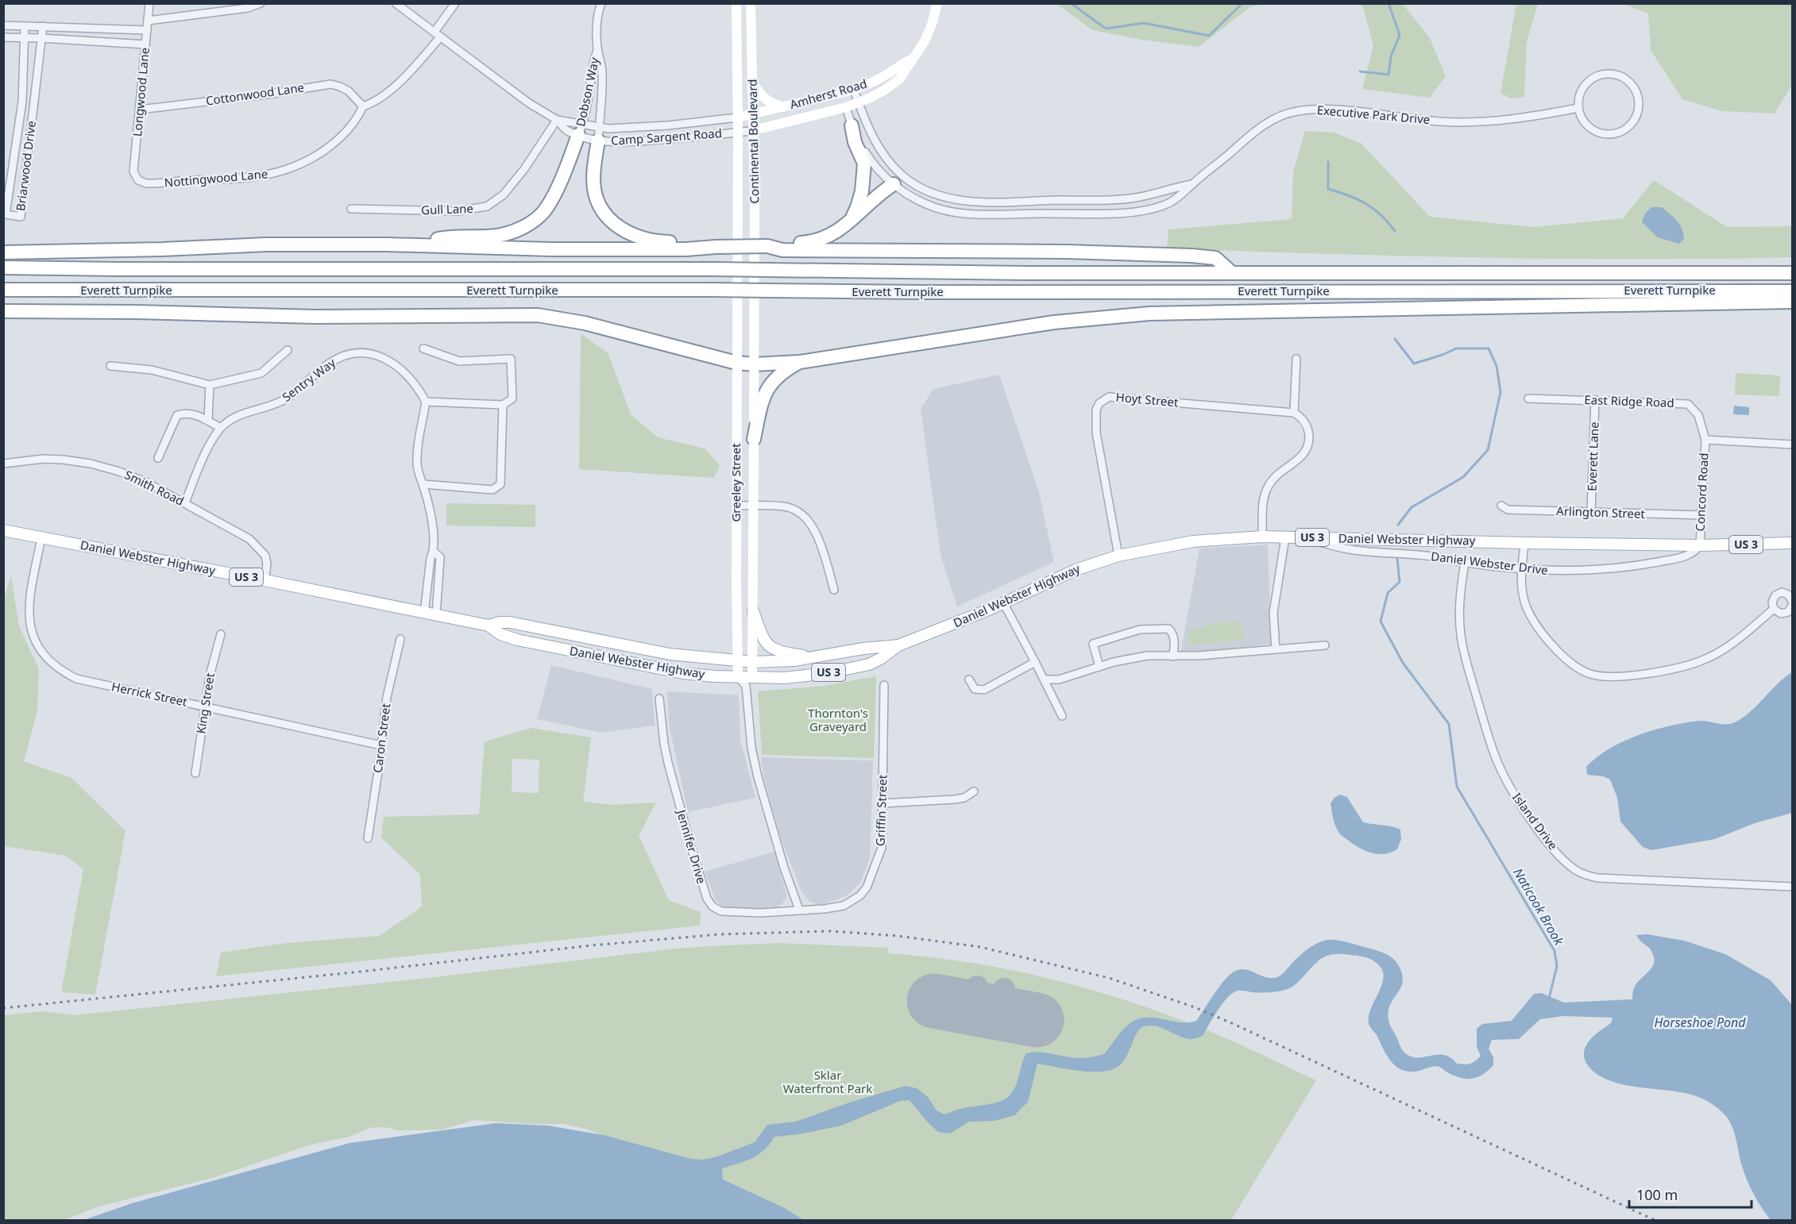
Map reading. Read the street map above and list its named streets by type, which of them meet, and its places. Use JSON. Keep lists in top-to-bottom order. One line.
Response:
{"streets":{"highway":["Everett Turnpike"],"main road":["Amherst Road","Continental Boulevard","Greeley Street","US 3","Daniel Webster Highway"],"street":["Longwood Lane","Dobson Way","Cottonwood Lane","Executive Park Drive","Camp Sargent Road","Briarwood Drive","Nottingwood Lane","Gull Lane","Sentry Way","Hoyt Street","East Ridge Road","Everett Lane","Smith Road","Concord Road","Arlington Street","Daniel Webster Drive","Herrick Street","King Street","Caron Street","Griffin Street","Island Drive","Jennifer Drive"]},"crossings":[["Longwood Lane","Cottonwood Lane"],["Longwood Lane","Nottingwood Lane"],["Dobson Way","Camp Sargent Road"],["Cottonwood Lane","Nottingwood Lane"],["Amherst Road","Executive Park Drive"],["Amherst Road","Camp Sargent Road"],["Amherst Road","Continental Boulevard"],["Camp Sargent Road","Continental Boulevard"],["Camp Sargent Road","Nottingwood Lane"],["Camp Sargent Road","Gull Lane"],["Continental Boulevard","Greeley Street"],["Sentry Way","Smith Road"],["Hoyt Street","Daniel Webster Highway"],["East Ridge Road","Everett Lane"],["East Ridge Road","Concord Road"],["Everett Lane","Arlington Street"],["Greeley Street","Daniel Webster Highway"],["Greeley Street","Griffin Street"],["Greeley Street","Jennifer Drive"],["Smith Road","Daniel Webster Highway"],["Concord Road","Arlington Street"],["Concord Road","Daniel Webster Highway"],["Concord Road","Daniel Webster Drive"],["Daniel Webster Highway","Daniel Webster Drive"],["Daniel Webster Highway","Herrick Street"],["Daniel Webster Drive","Island Drive"],["Herrick Street","King Street"],["Herrick Street","Caron Street"],["Griffin Street","Jennifer Drive"]],"water":["Naticook Brook","Horseshoe Pond"],"parks":["Thornton's Graveyard","Sklar Waterfront Park"],"scale_bar":"100 m"}
